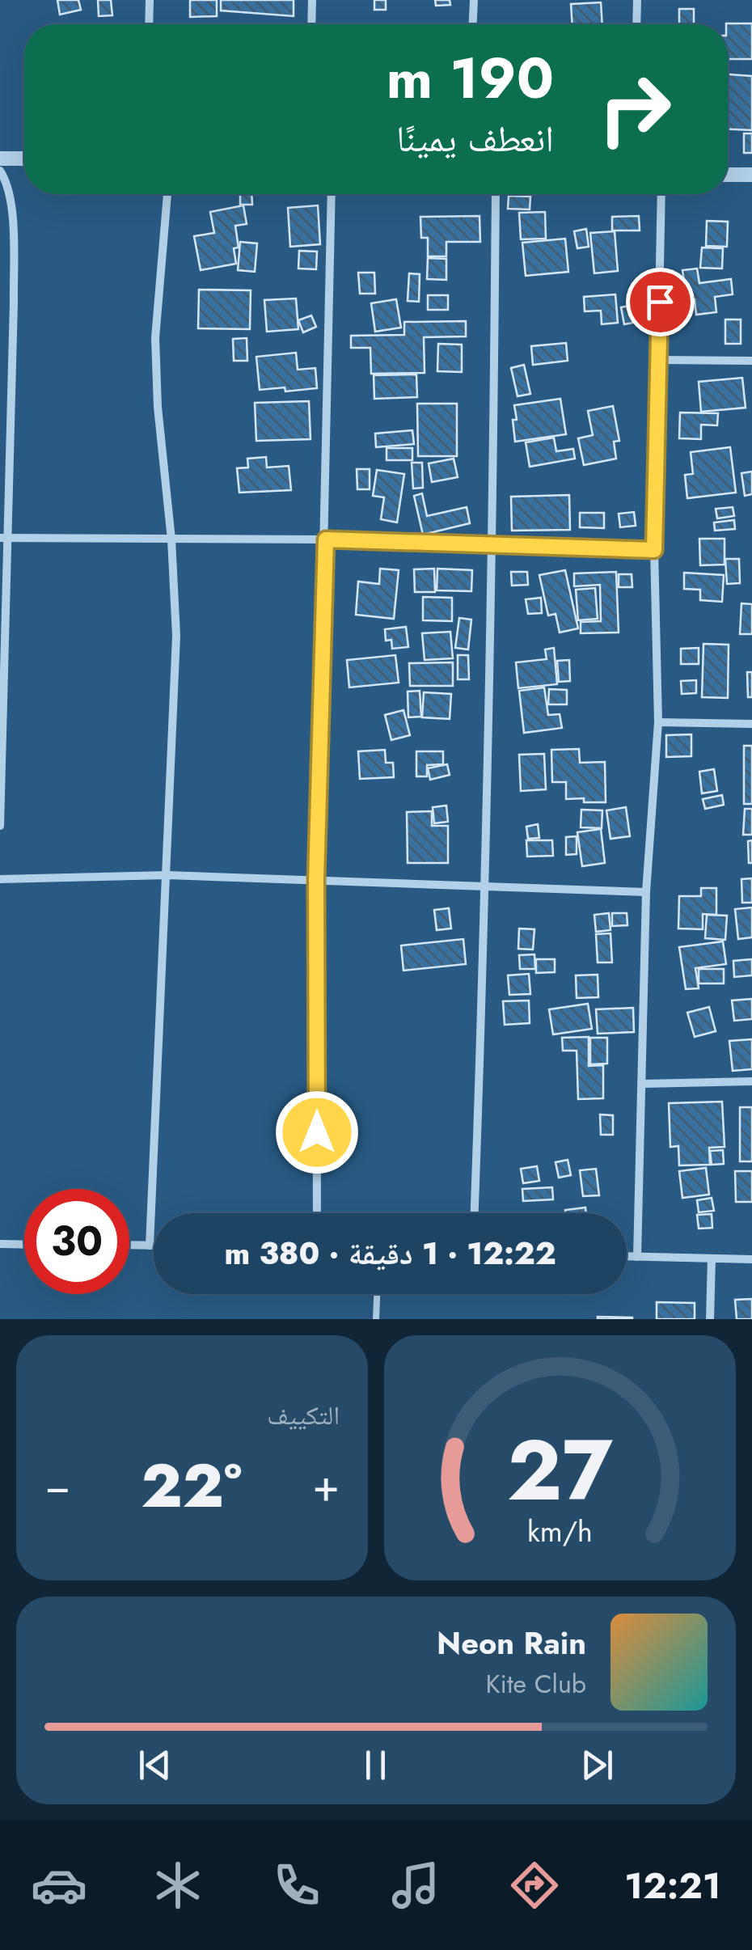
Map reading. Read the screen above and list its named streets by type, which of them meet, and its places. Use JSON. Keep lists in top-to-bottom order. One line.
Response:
{"page":{"turn":["190 m","انعطف يمينًا"],"limit":"30","trip":"12:22 · 1 دقيقة · 380 m","tile":"التكييف","heat":["−","22°","+"],"song":["Neon Rain","Kite Club"],"tabs":"12:21","gauge":["27","km/h"]}}
